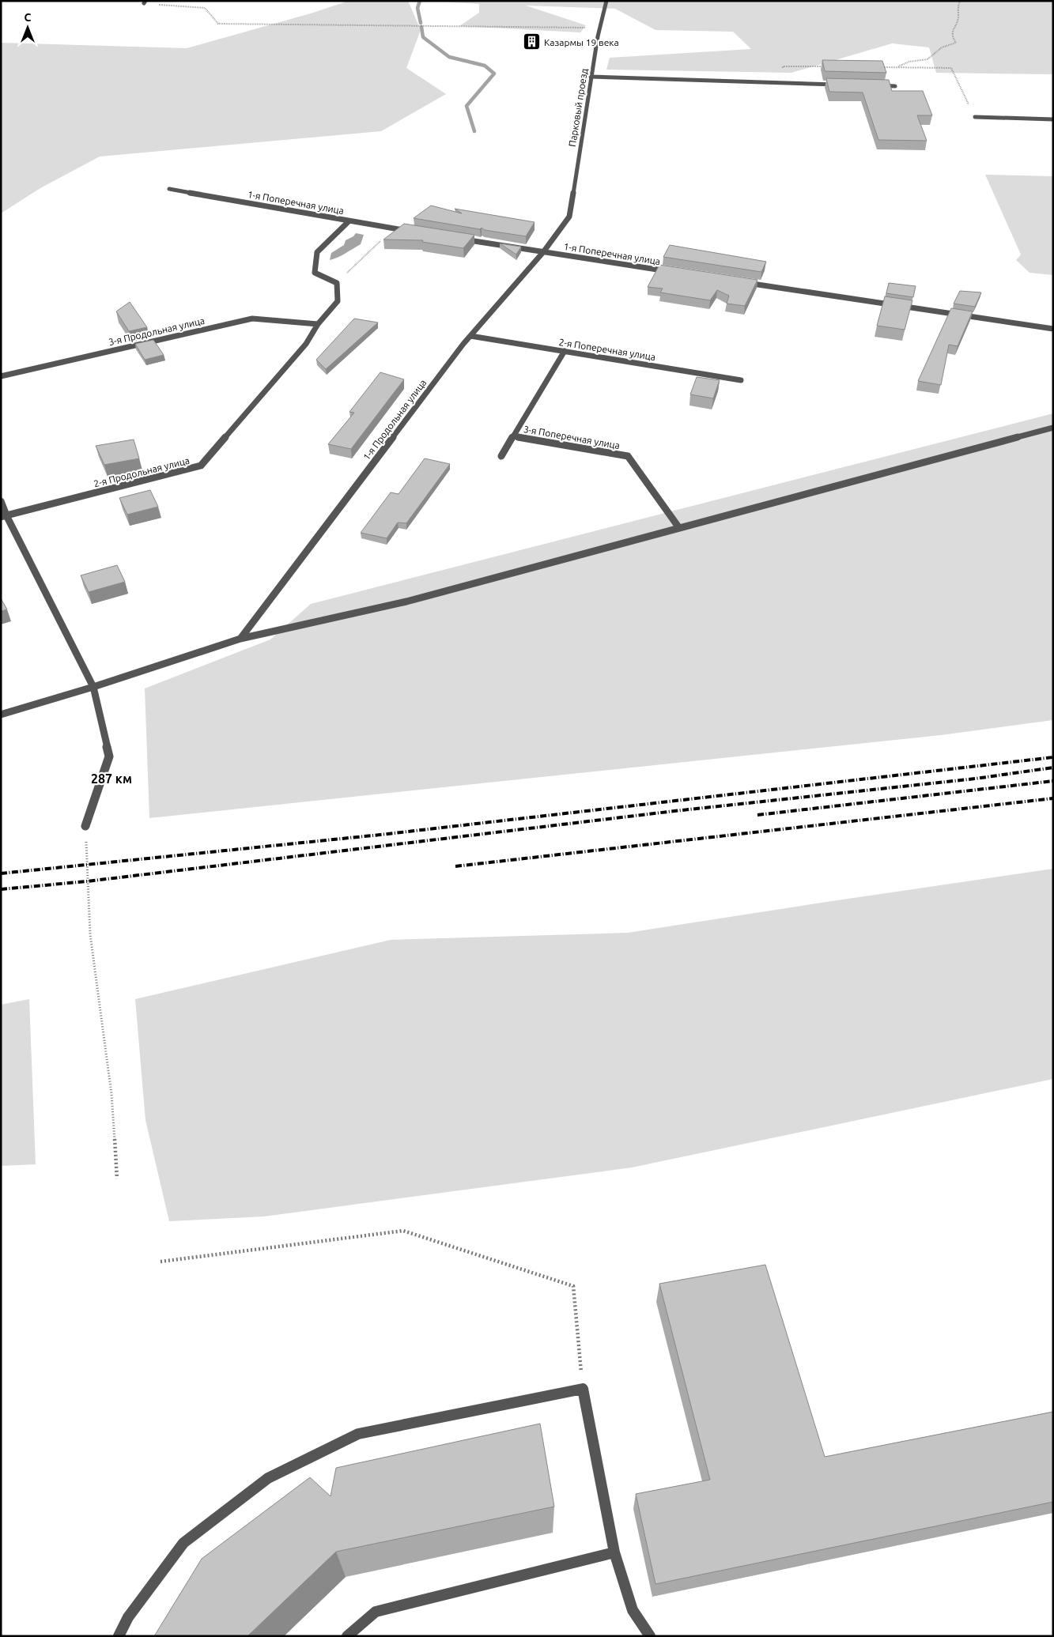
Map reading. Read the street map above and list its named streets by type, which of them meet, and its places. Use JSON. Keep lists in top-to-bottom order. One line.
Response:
{"streets":{"street":["Парковый проезд","1-я Поперечная улица","3-я Продольная улица","2-я Поперечная улица","1-я Продольная улица","3-я Поперечная улица","2-я Продольная улица"]},"crossings":[["Парковый проезд","1-я Продольная улица"],["1-я Поперечная улица","1-я Продольная улица"],["3-я Продольная улица","2-я Продольная улица"],["2-я Поперечная улица","1-я Продольная улица"]],"districts":["287 км"],"places":{"building":["Казармы 19 века"]},"north":"top"}
